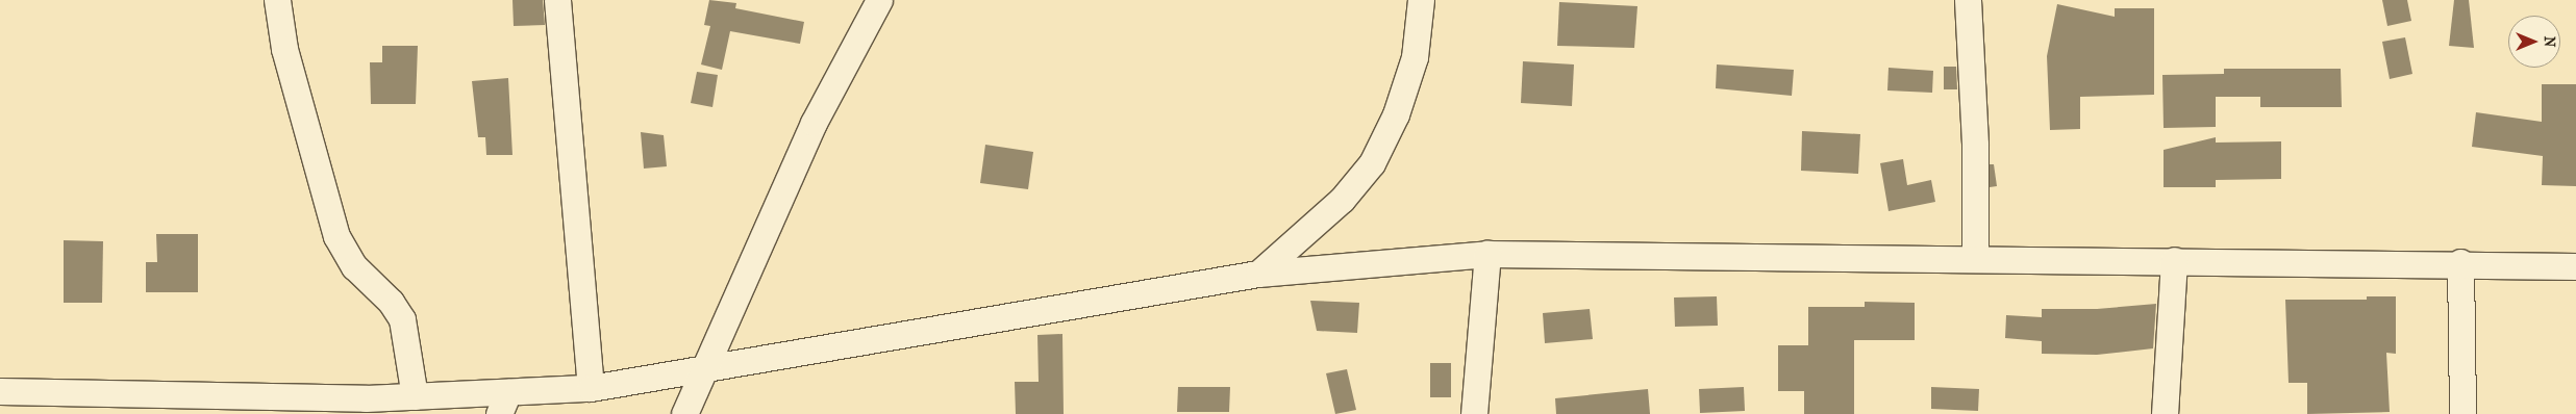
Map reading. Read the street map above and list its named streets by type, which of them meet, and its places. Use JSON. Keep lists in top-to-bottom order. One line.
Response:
{"north":"right"}
